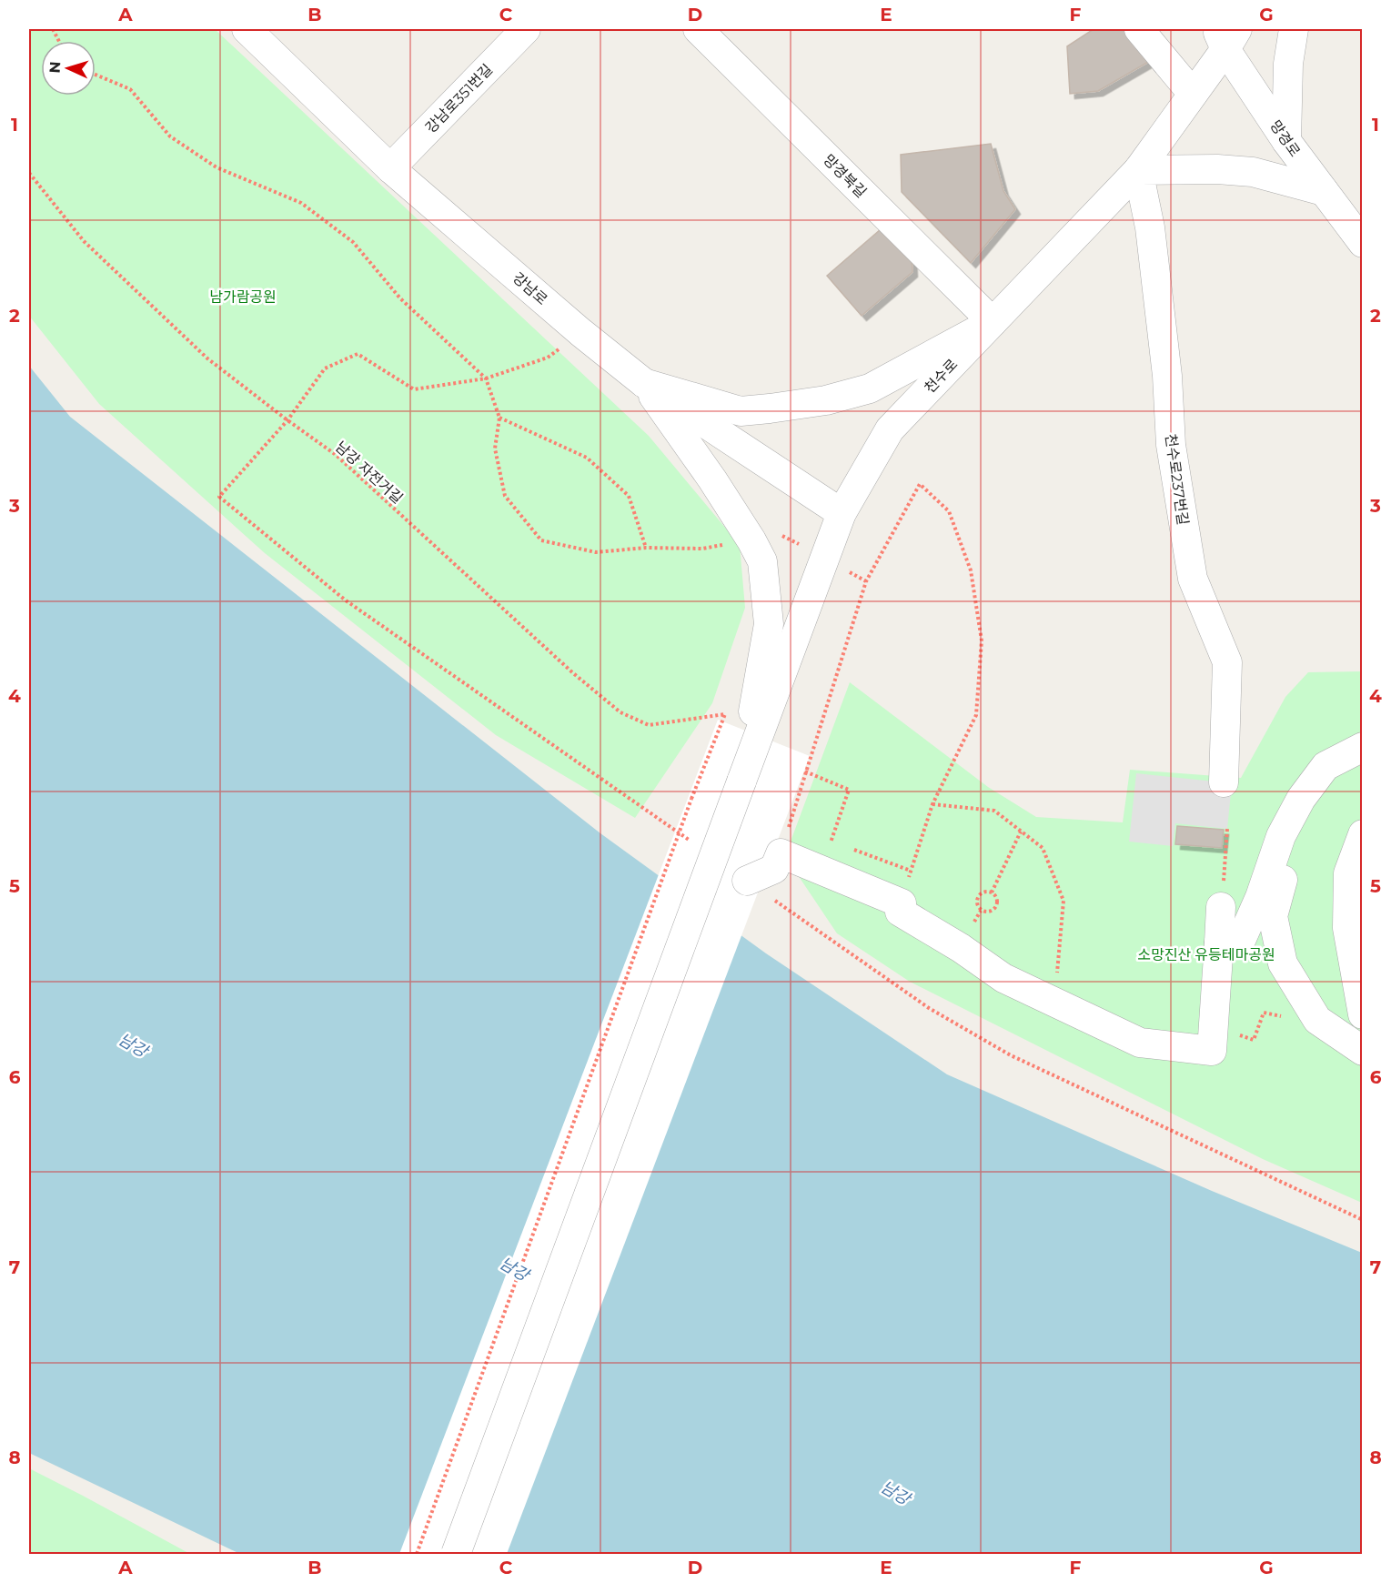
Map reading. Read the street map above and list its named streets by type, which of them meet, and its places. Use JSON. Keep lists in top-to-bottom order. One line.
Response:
{"streets":{"street":["강남로351번길","망경로","망경북길","강남로","천수로","천수로237번길"],"path":["남강 자전거길"]},"crossings":[["강남로351번길","강남로"],["망경로","천수로"],["망경북길","천수로"],["강남로","천수로"],["천수로","천수로237번길"]],"water":["남강"],"parks":["남가람공원","소망진산 유등테마공원"],"north":"left","grid":{"columns":["A","B","C","D","E","F","G"],"rows":["1","2","3","4","5","6","7","8"]}}
